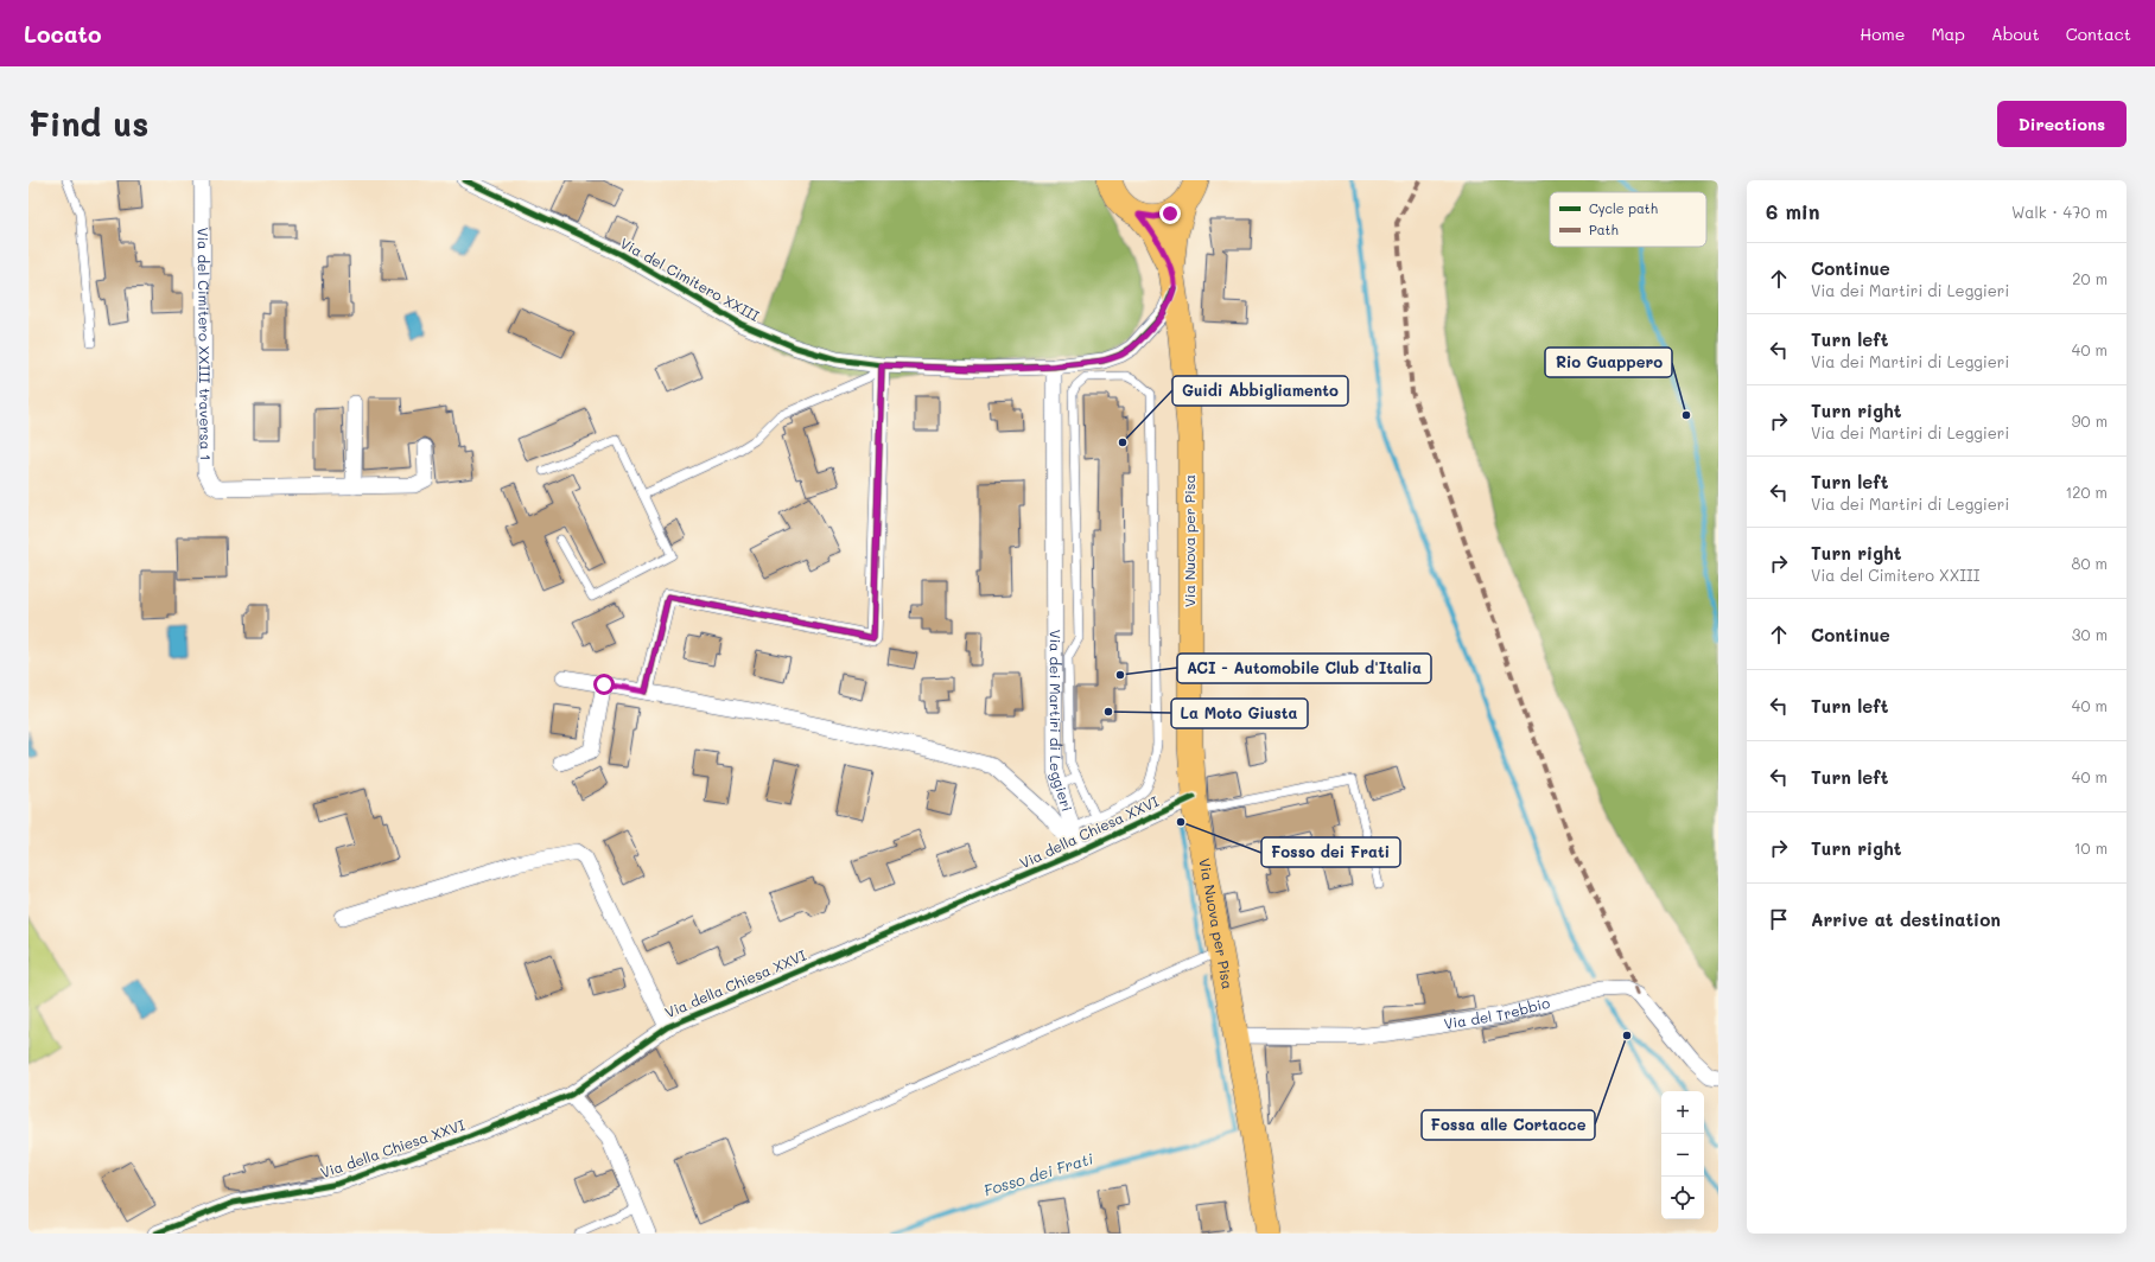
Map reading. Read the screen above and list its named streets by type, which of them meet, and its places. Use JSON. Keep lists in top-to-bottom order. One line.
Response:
{"streets":{"main road":["Via Nuova per Pisa"],"street":["Via del Cimitero XXIII","Via del Cimitero XXIII traversa 1","Via dei Martiri di Leggieri","Via della Chiesa XXVI","Via del Trebbio"]},"crossings":[["Via del Cimitero XXIII","Via Nuova per Pisa"],["Via del Cimitero XXIII","Via dei Martiri di Leggieri"],["Via Nuova per Pisa","Via della Chiesa XXVI"],["Via Nuova per Pisa","Via del Trebbio"],["Via dei Martiri di Leggieri","Via della Chiesa XXVI"]],"water":["Fosso dei Frati"],"places":["Rio Guappero","Guidi Abbigliamento","ACI - Automobile Club d'Italia","La Moto Giusta","Fosso dei Frati","Fossa alle Cortacce"],"legend":["Cycle path","Path"],"page":{"header":"Locato","nav":["Home","Map","About","Contact"],"buttons":"Directions","title":"Find us","heading":["6 min","Walk · 470 m"],"list":[["Continue","Via dei Martiri di Leggieri","20 m"],["Turn left","Via dei Martiri di Leggieri","40 m"],["Turn right","Via dei Martiri di Leggieri","90 m"],["Turn left","Via dei Martiri di Leggieri","120 m"],["Turn right","Via del Cimitero XXIII","80 m"],["Continue","30 m"],["Turn left","40 m"],["Turn left","40 m"],["Turn right","10 m"],"Arrive at destination"],"map_buttons":["+","−"]}}
